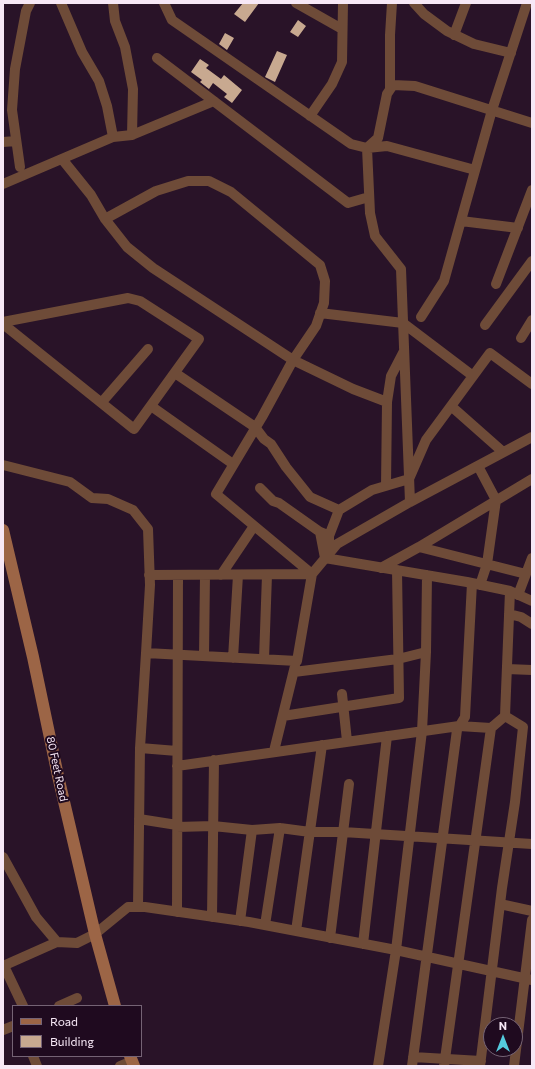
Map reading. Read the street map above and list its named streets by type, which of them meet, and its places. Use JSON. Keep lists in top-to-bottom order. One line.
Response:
{"streets":{"main road":["80 Feet Road"]},"legend":["Road","Building"],"north":"top"}
